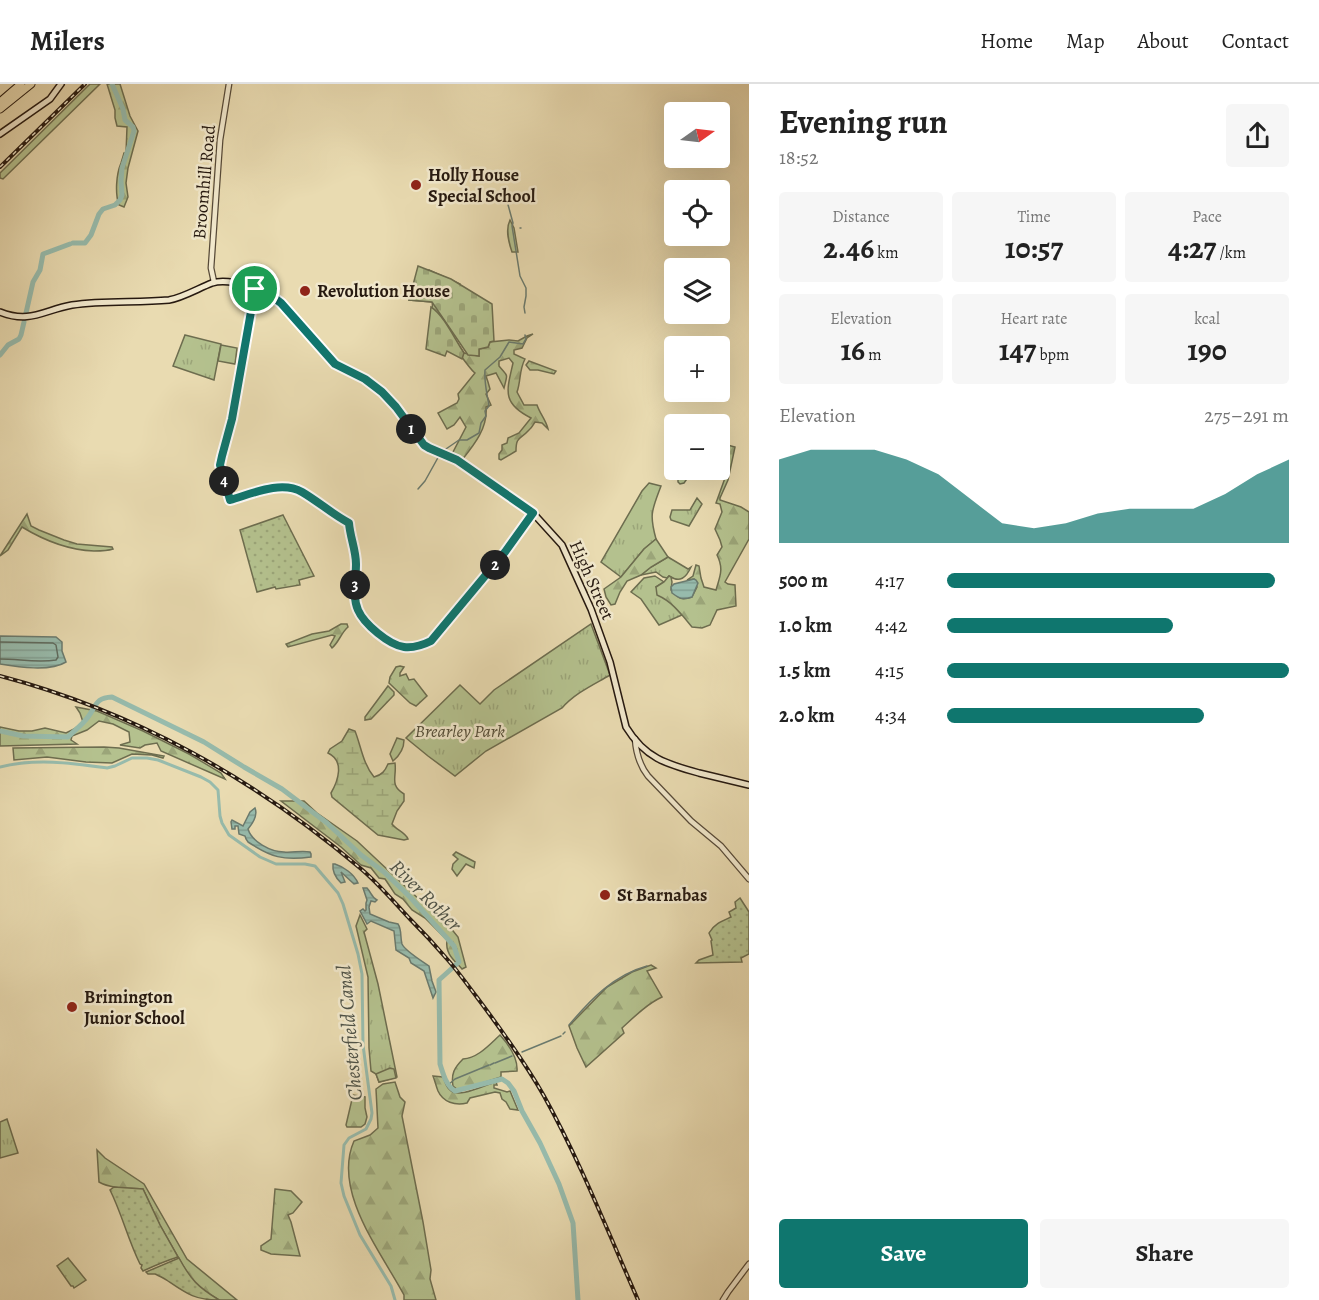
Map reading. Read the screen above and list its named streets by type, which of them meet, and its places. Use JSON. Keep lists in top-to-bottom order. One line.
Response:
{"streets":{"main road":["High Street"],"street":["Broomhill Road"]},"crossings":[["Broomhill Road","High Street"]],"water":["River Rother","Chesterfield Canal"],"parks":["Brearley Park"],"places":["Holly House Special School","Revolution House","St Barnabas","Brimington Junior School"],"north":"right","page":{"header":"Milers","nav":["Home","Map","About","Contact"],"heading":["Evening run","18:52"],"map_buttons":["+","−"],"stats":[["Distance","2.46 km"],["Time","10:57"],["Pace","4:27 /km"],["Elevation","16 m"],["Heart rate","147 bpm"],["kcal","190"]],"chart":["Elevation","275–291 m"],"pins":["1","4","2","3"],"list":[{"name":"500 m","note":"4:17"},{"name":"1.0 km","note":"4:42"},{"name":"1.5 km","note":"4:15"},{"name":"2.0 km","note":"4:34"}],"buttons":["Save","Share"]}}
